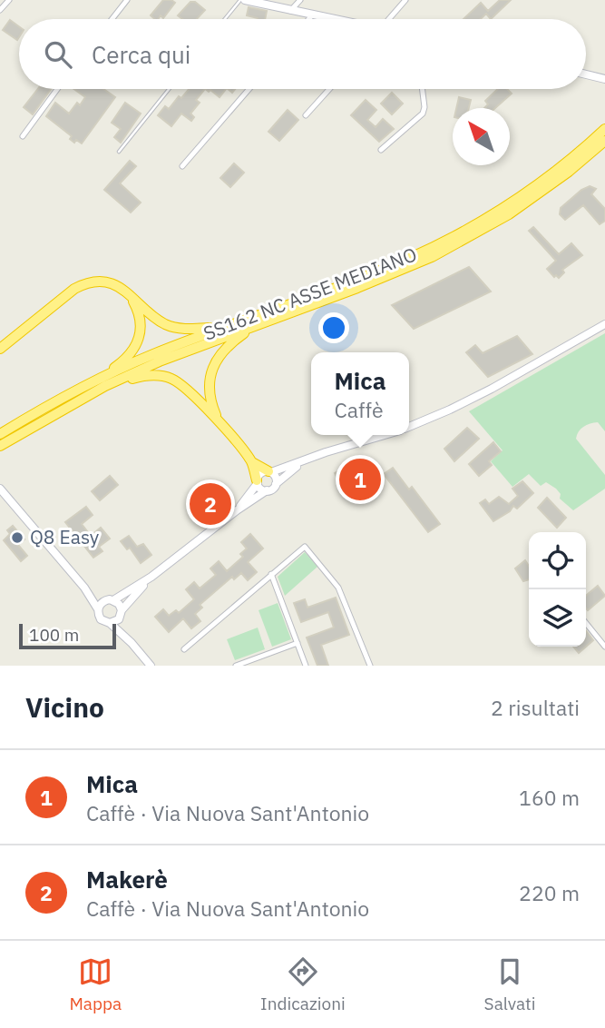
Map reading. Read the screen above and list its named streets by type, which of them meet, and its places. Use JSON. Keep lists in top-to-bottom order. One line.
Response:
{"streets":{"highway":["SS162 NC ASSE MEDIANO"]},"places":["Q8 Easy"],"scale_bar":"100 m","north":"top left","page":{"search":"Cerca qui","popup":["Mica","Caffè"],"pins":["1","2"],"scale":"100 m","heading":["Vicino","2 risultati"],"list":[{"mark":"1","name":"Mica","note":"Caffè · Via Nuova Sant'Antonio","value":"160 m"},{"mark":"2","name":"Makerè","note":"Caffè · Via Nuova Sant'Antonio","value":"220 m"}],"nav":["Mappa","Indicazioni","Salvati"]}}
